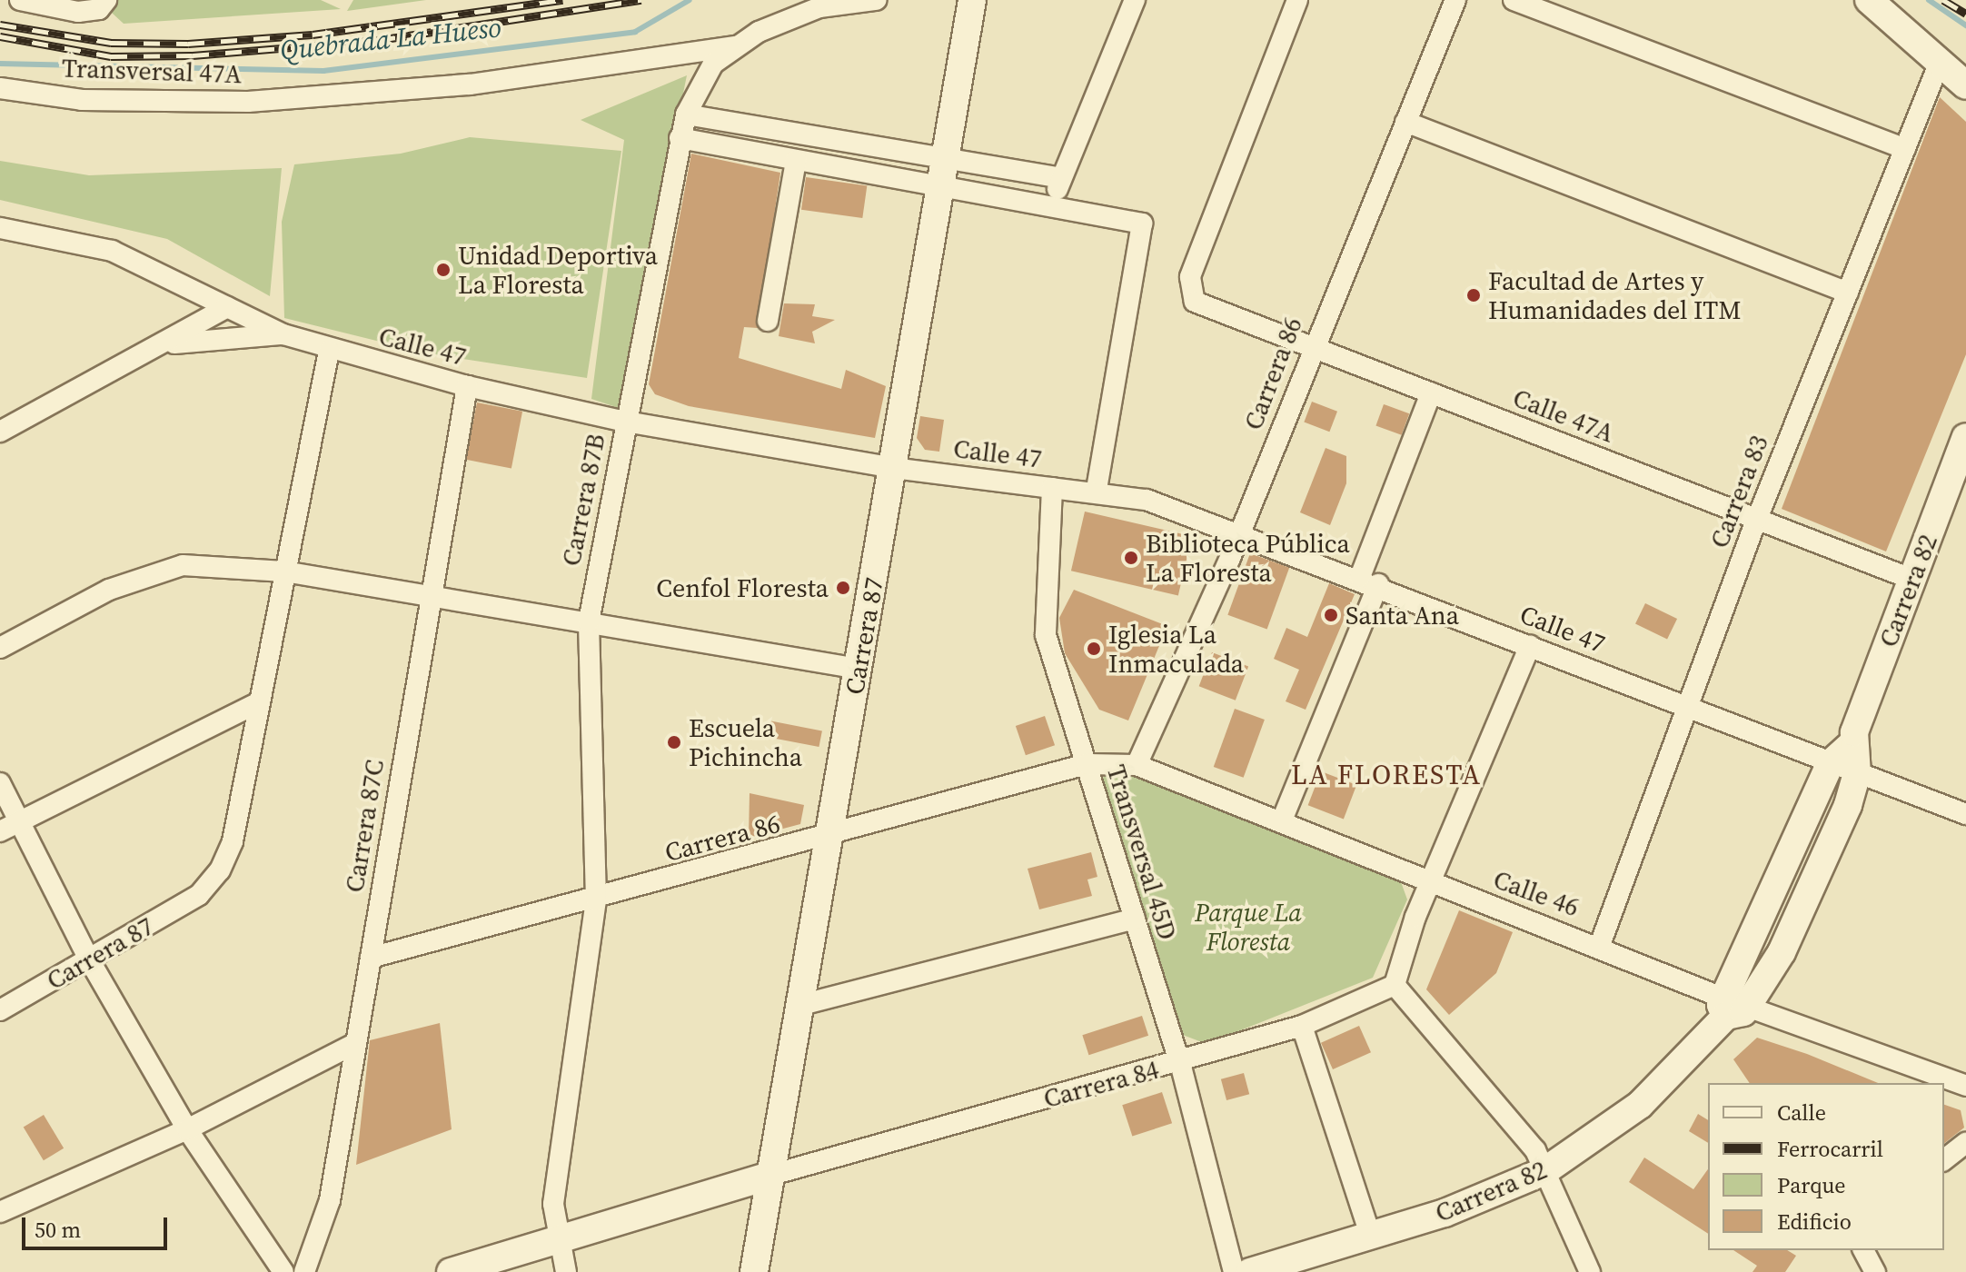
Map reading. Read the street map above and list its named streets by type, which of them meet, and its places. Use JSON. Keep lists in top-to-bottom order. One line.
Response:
{"streets":{"street":["Transversal 47A","Calle 47","Carrera 86","Calle 47A","Carrera 83","Carrera 87B","Carrera 82","Carrera 87","Carrera 87C","Transversal 45D","Calle 46","Carrera 84"]},"crossings":[["Transversal 47A","Carrera 87B"],["Calle 47","Carrera 86"],["Calle 47","Carrera 83"],["Calle 47","Carrera 87B"],["Calle 47","Carrera 82"],["Calle 47","Carrera 87"],["Calle 47","Carrera 87C"],["Calle 47","Transversal 45D"],["Carrera 86","Calle 47A"],["Carrera 86","Carrera 87B"],["Carrera 86","Carrera 87"],["Carrera 86","Carrera 87C"],["Carrera 86","Transversal 45D"],["Carrera 86","Calle 46"],["Calle 47A","Carrera 83"],["Calle 47A","Carrera 82"],["Carrera 83","Calle 46"],["Carrera 87B","Carrera 84"],["Carrera 82","Calle 46"],["Carrera 87","Carrera 84"],["Transversal 45D","Calle 46"],["Transversal 45D","Carrera 84"]],"districts":["LA FLORESTA"],"water":["Quebrada La Hueso"],"parks":["Parque La Floresta"],"places":["Unidad Deportiva La Floresta","Facultad de Artes y Humanidades del ITM","Biblioteca Pública La Floresta","Cenfol Floresta","Santa Ana","Iglesia La Inmaculada","Escuela Pichincha"],"legend":["Calle","Ferrocarril","Parque","Edificio"],"scale_bar":"50 m"}
